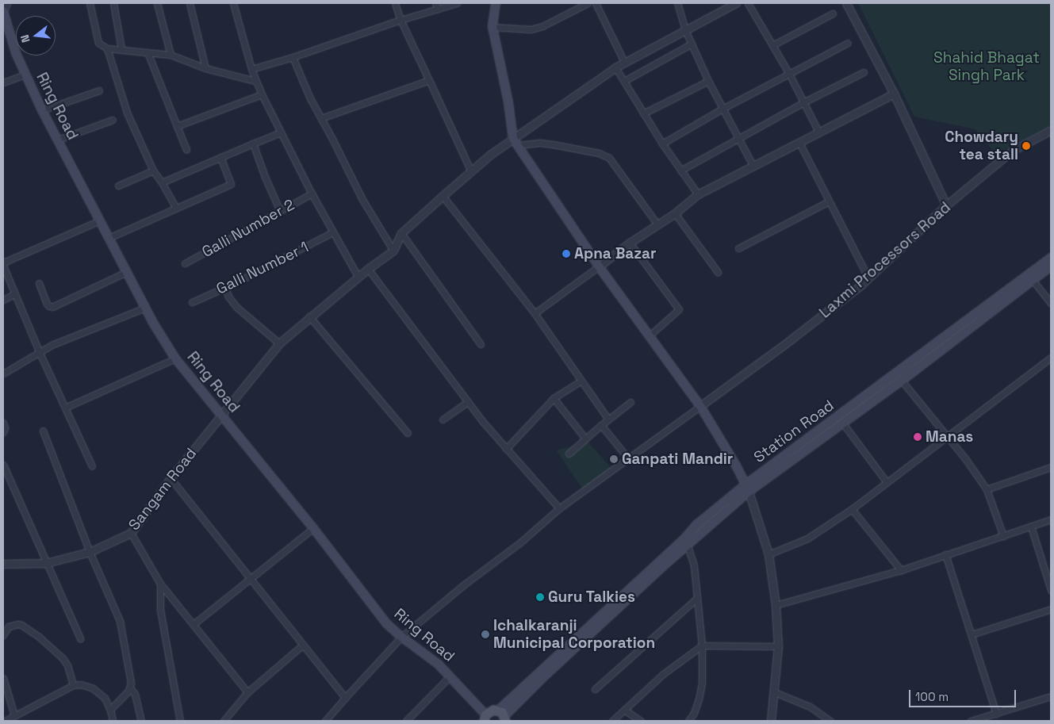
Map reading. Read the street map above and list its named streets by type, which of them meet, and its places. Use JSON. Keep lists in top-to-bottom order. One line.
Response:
{"streets":{"main road":["Ring Road","Station Road"],"street":["Galli Number 2","Laxmi Processors Road","Galli Number 1","Sangam Road"]},"crossings":[["Ring Road","Sangam Road"]],"parks":["Shahid Bhagat Singh Park"],"places":["Chowdary tea stall","Apna Bazar","Manas","Ganpati Mandir","Guru Talkies","Ichalkaranji Municipal Corporation"],"scale_bar":"100 m","north":"left"}
